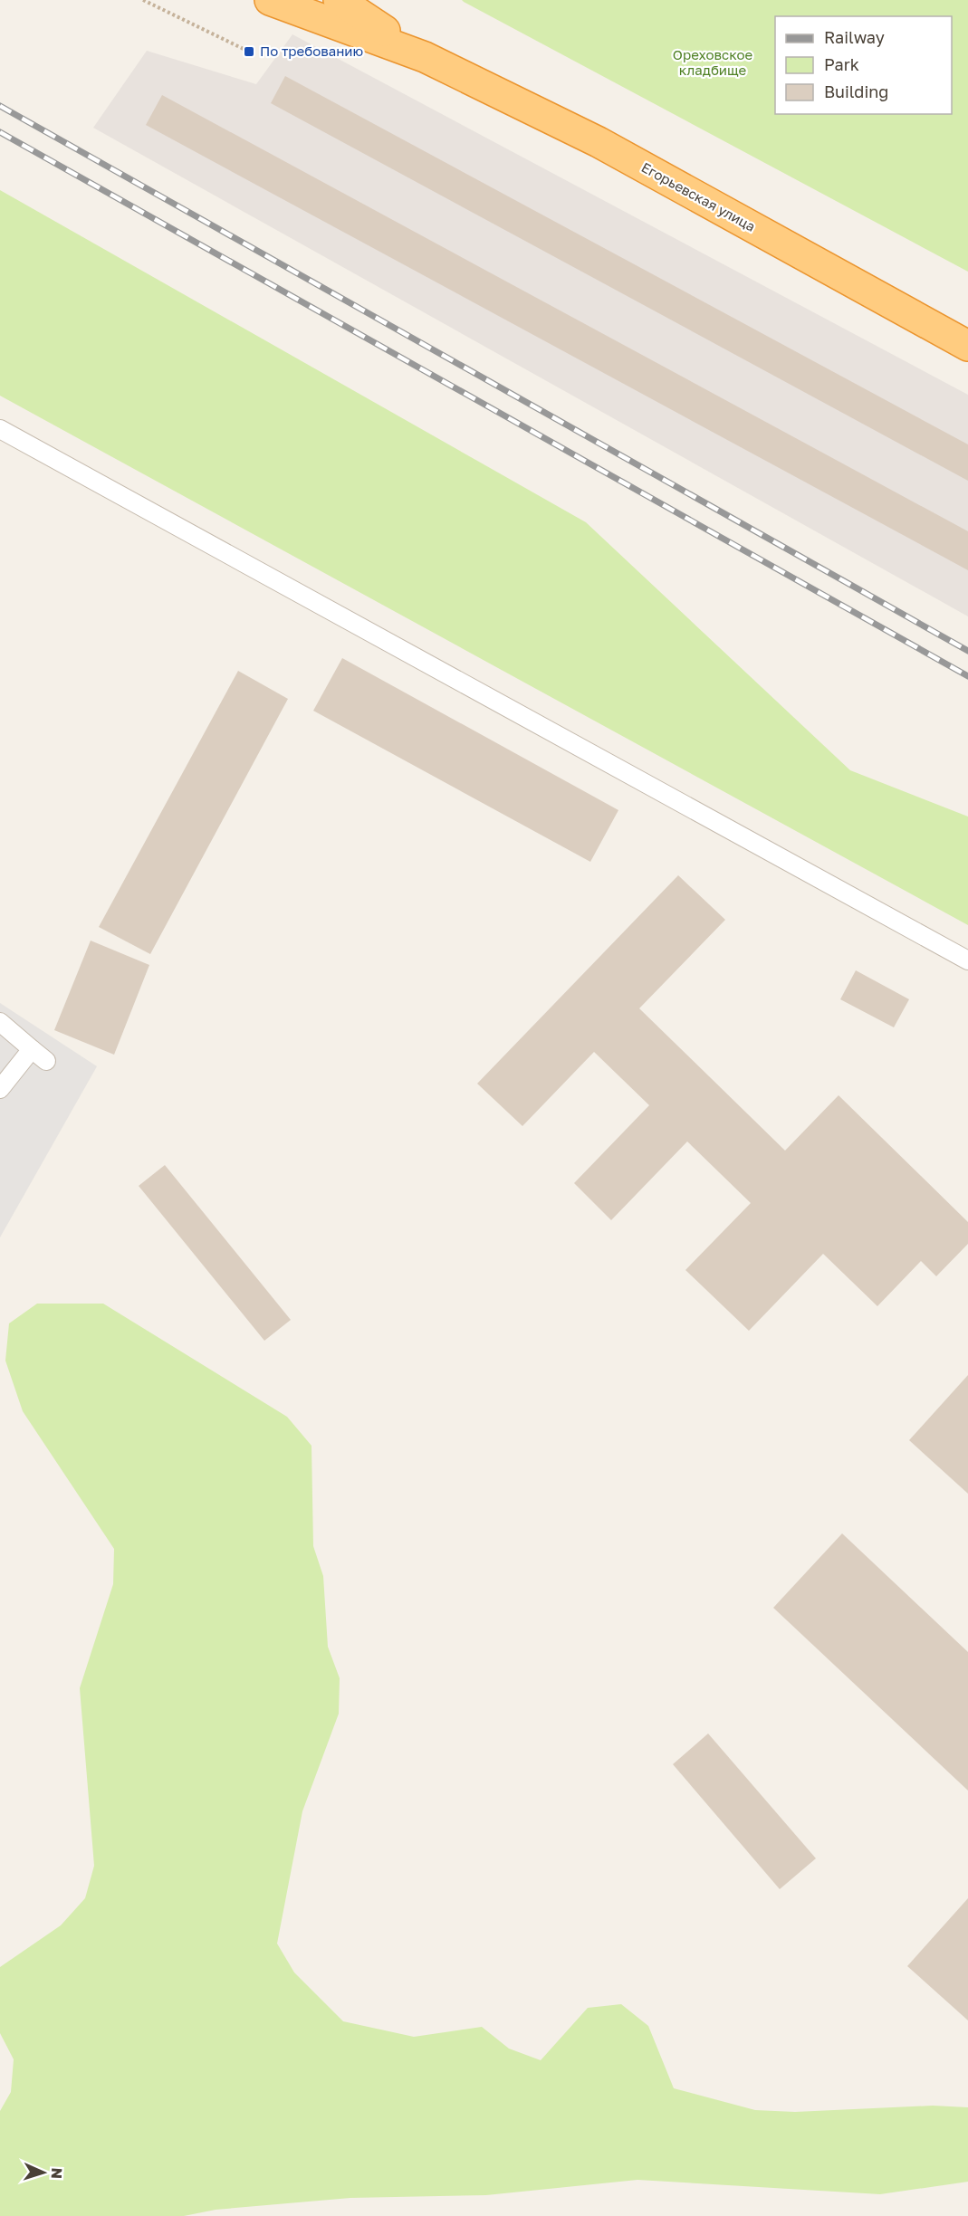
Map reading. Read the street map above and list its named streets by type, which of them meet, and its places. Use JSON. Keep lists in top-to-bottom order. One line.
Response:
{"streets":{"highway":["Егорьевская улица"]},"parks":["Ореховское кладбище"],"places":{"transit":["По требованию"]},"legend":["Railway","Park","Building"],"north":"right"}
